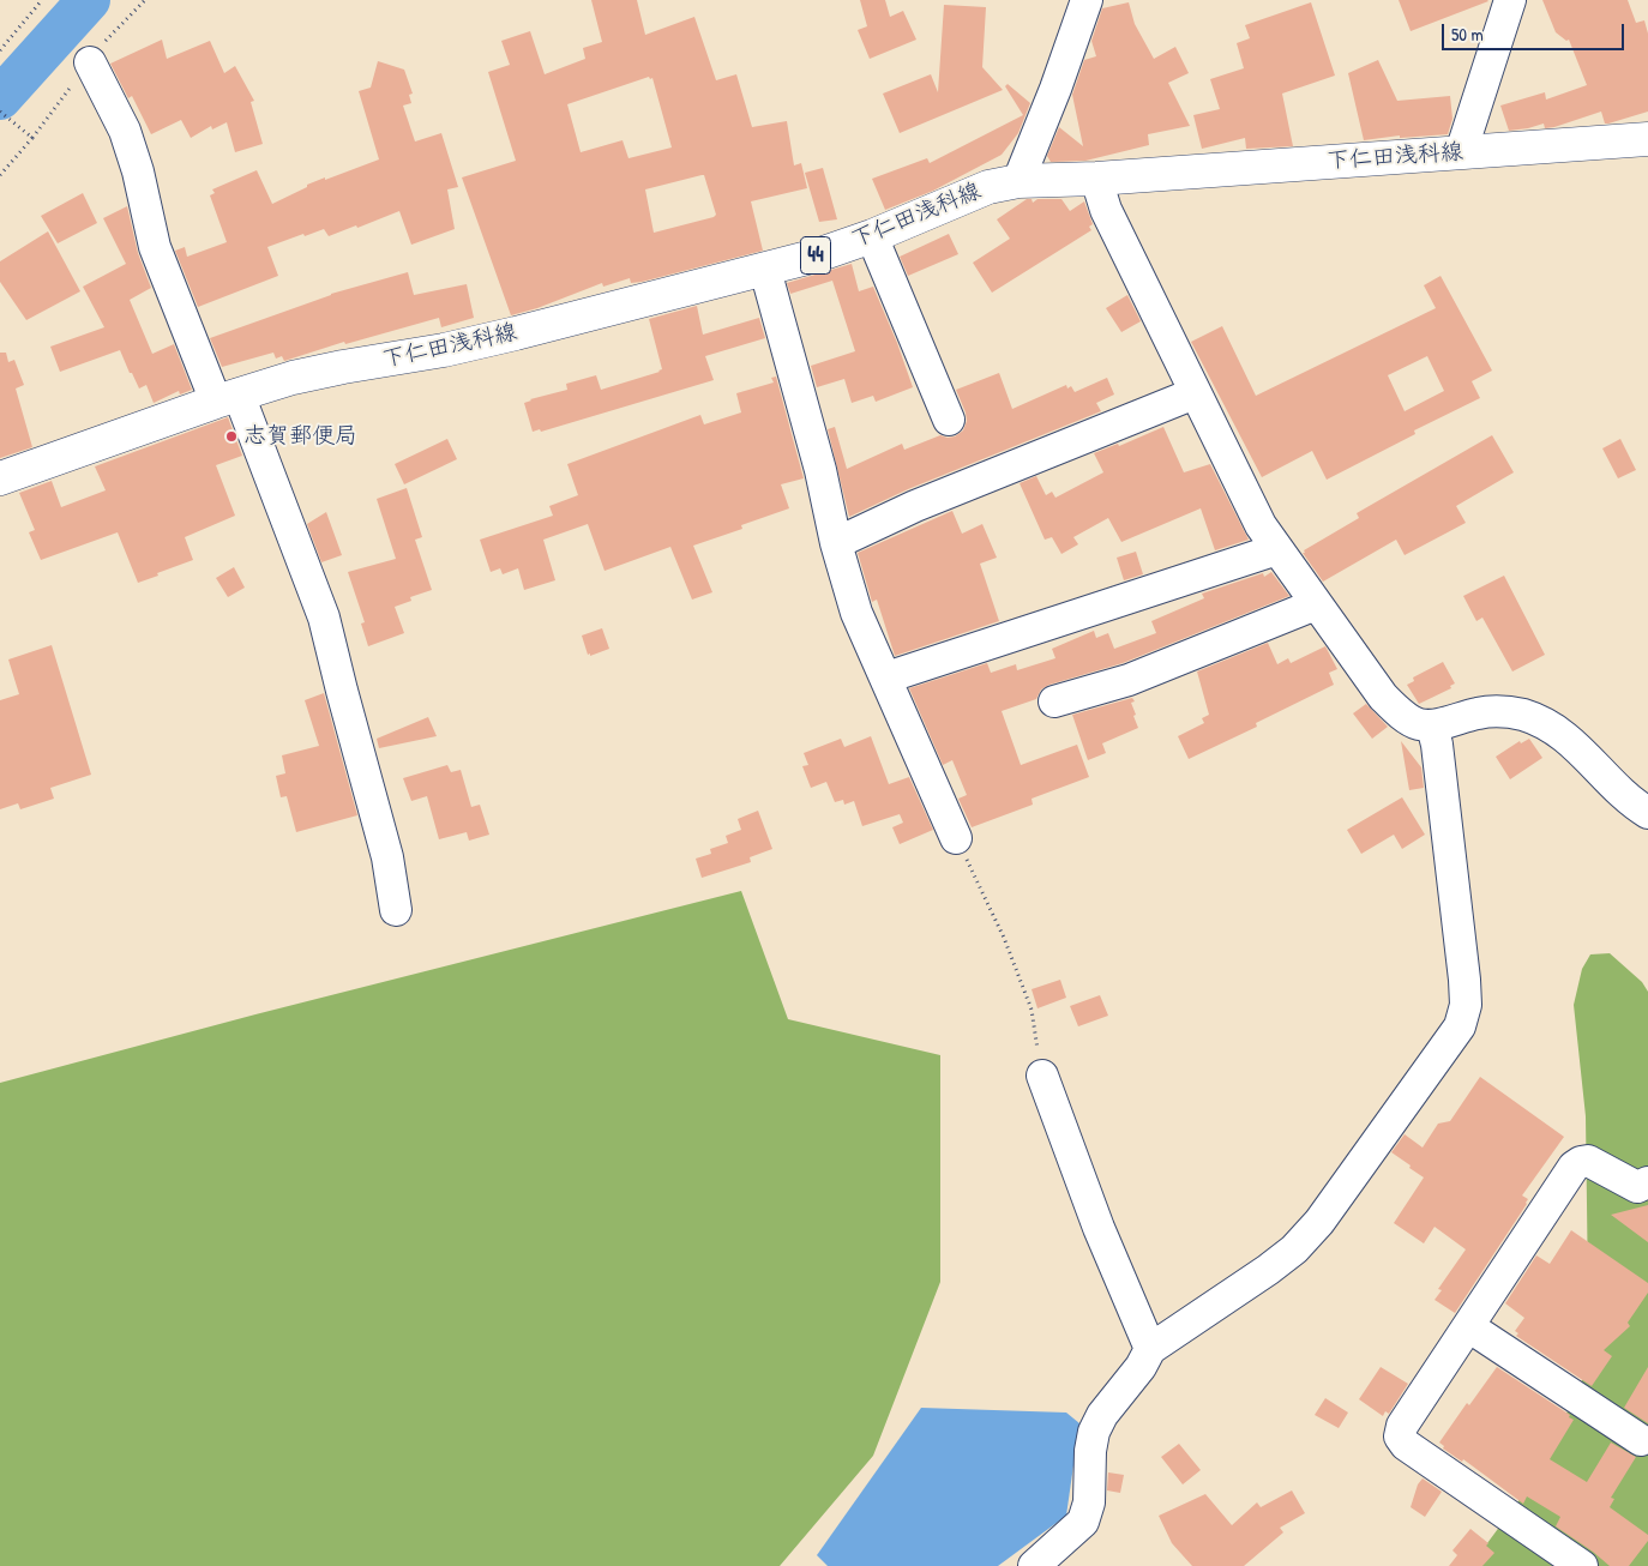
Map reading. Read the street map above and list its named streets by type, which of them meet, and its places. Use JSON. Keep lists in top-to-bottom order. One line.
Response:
{"streets":{"main road":["下仁田浅科線","44"]},"places":["志賀郵便局"],"scale_bar":"50 m"}
